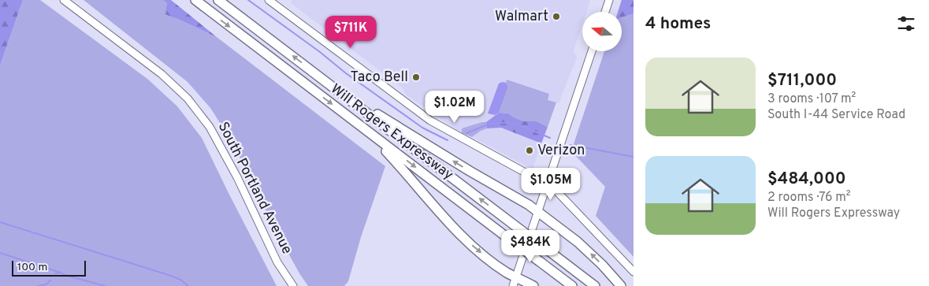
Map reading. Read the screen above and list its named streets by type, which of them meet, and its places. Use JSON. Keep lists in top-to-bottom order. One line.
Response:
{"streets":{"highway":["Will Rogers Expressway"],"main road":["South Portland Avenue"]},"places":["Walmart","Taco Bell","Verizon"],"scale_bar":"100 m","north":"left","page":{"heading":"4 homes","price":["$711K","$1.02M","$1.05M","$484K"],"list":[{"name":"$711,000","note":"3 rooms · 107 m² · South I-44 Service Road"},{"name":"$484,000","note":"2 rooms · 76 m² · Will Rogers Expressway"}],"scale":"100 m"}}
